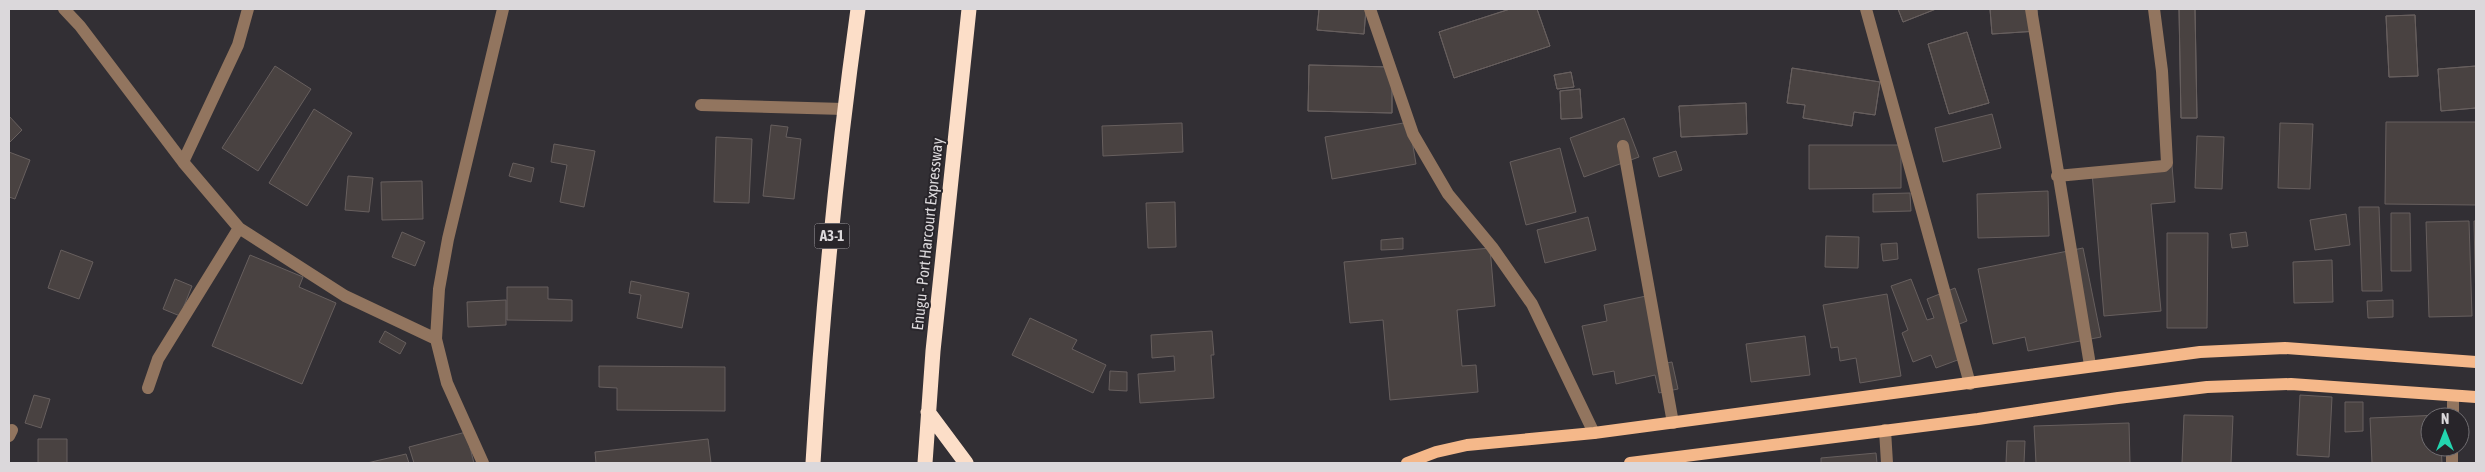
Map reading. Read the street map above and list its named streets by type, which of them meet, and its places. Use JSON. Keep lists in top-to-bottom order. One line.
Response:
{"streets":{"highway":["Enugu - Port Harcourt Expressway","A3-1"]},"north":"top"}
